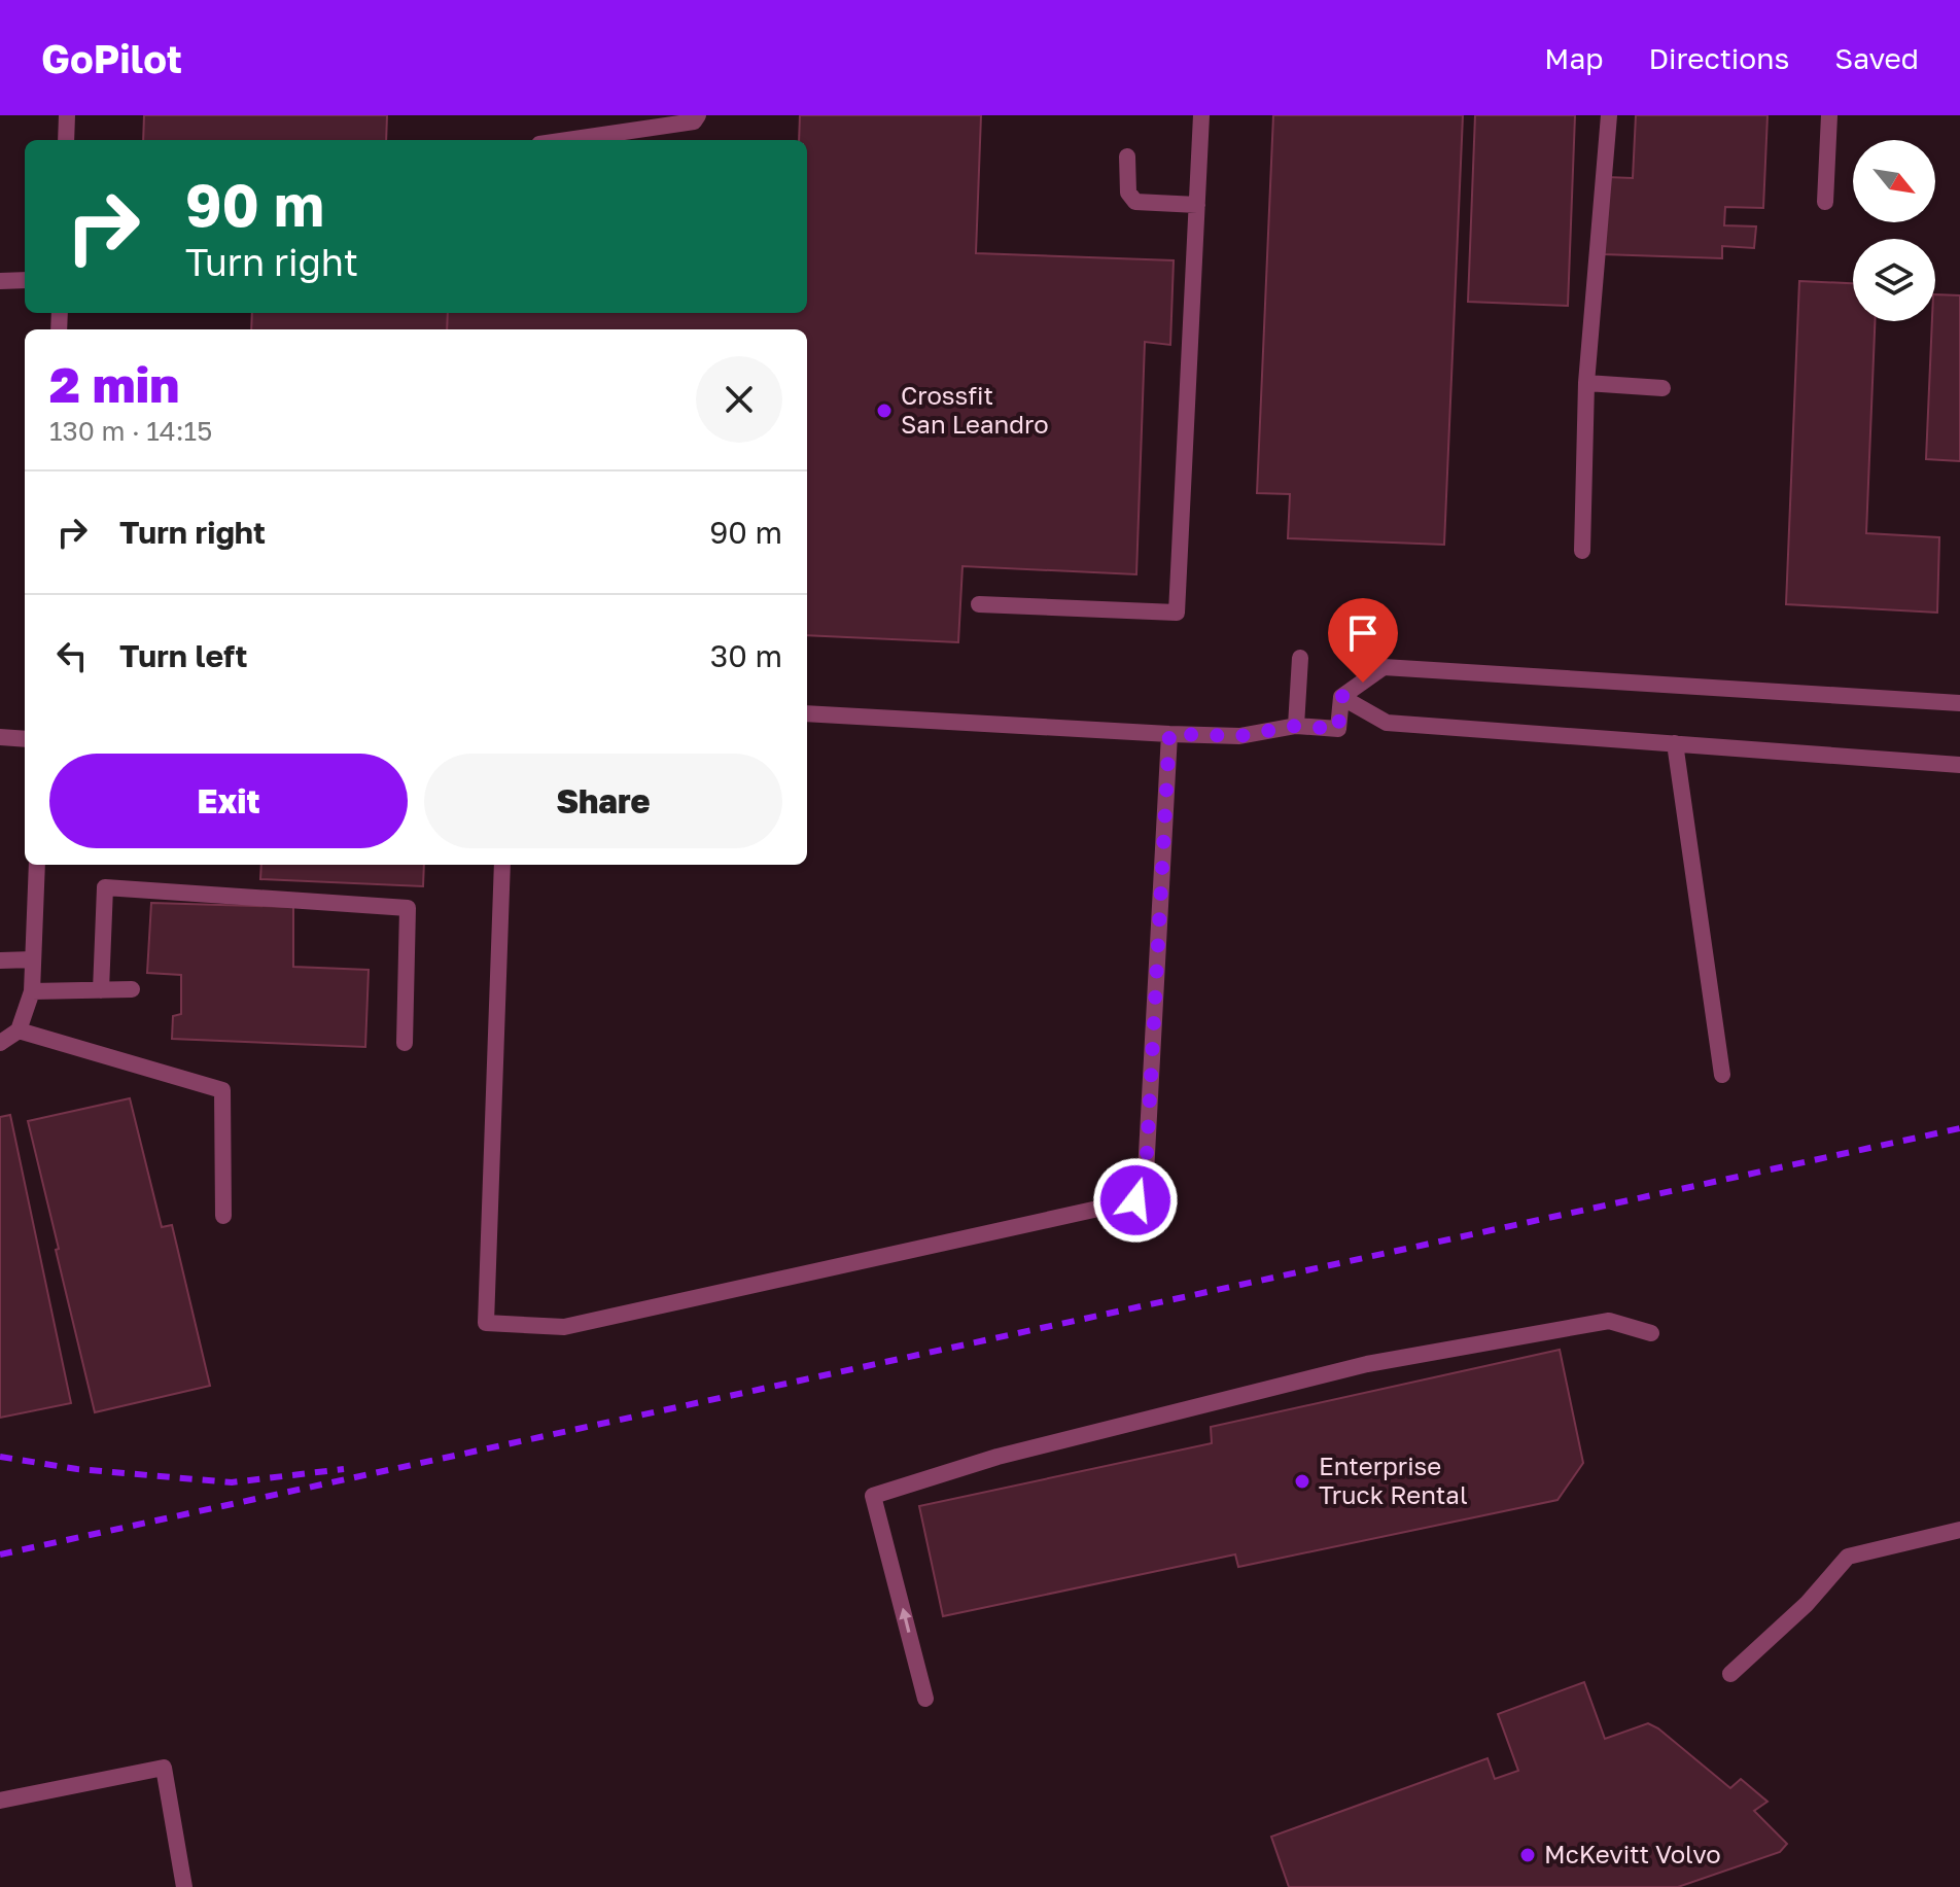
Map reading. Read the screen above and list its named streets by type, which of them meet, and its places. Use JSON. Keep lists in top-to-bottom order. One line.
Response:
{"places":["Crossfit San Leandro","Enterprise Truck Rental","McKevitt Volvo"],"north":"bottom right","page":{"header":"GoPilot","nav":["Map","Directions","Saved"],"turn":["90 m","Turn right"],"heading":["2 min","130 m · 14:15"],"list":[{"name":"Turn right","value":"90 m"},{"name":"Turn left","value":"30 m"}],"buttons":["Exit","Share"]}}
